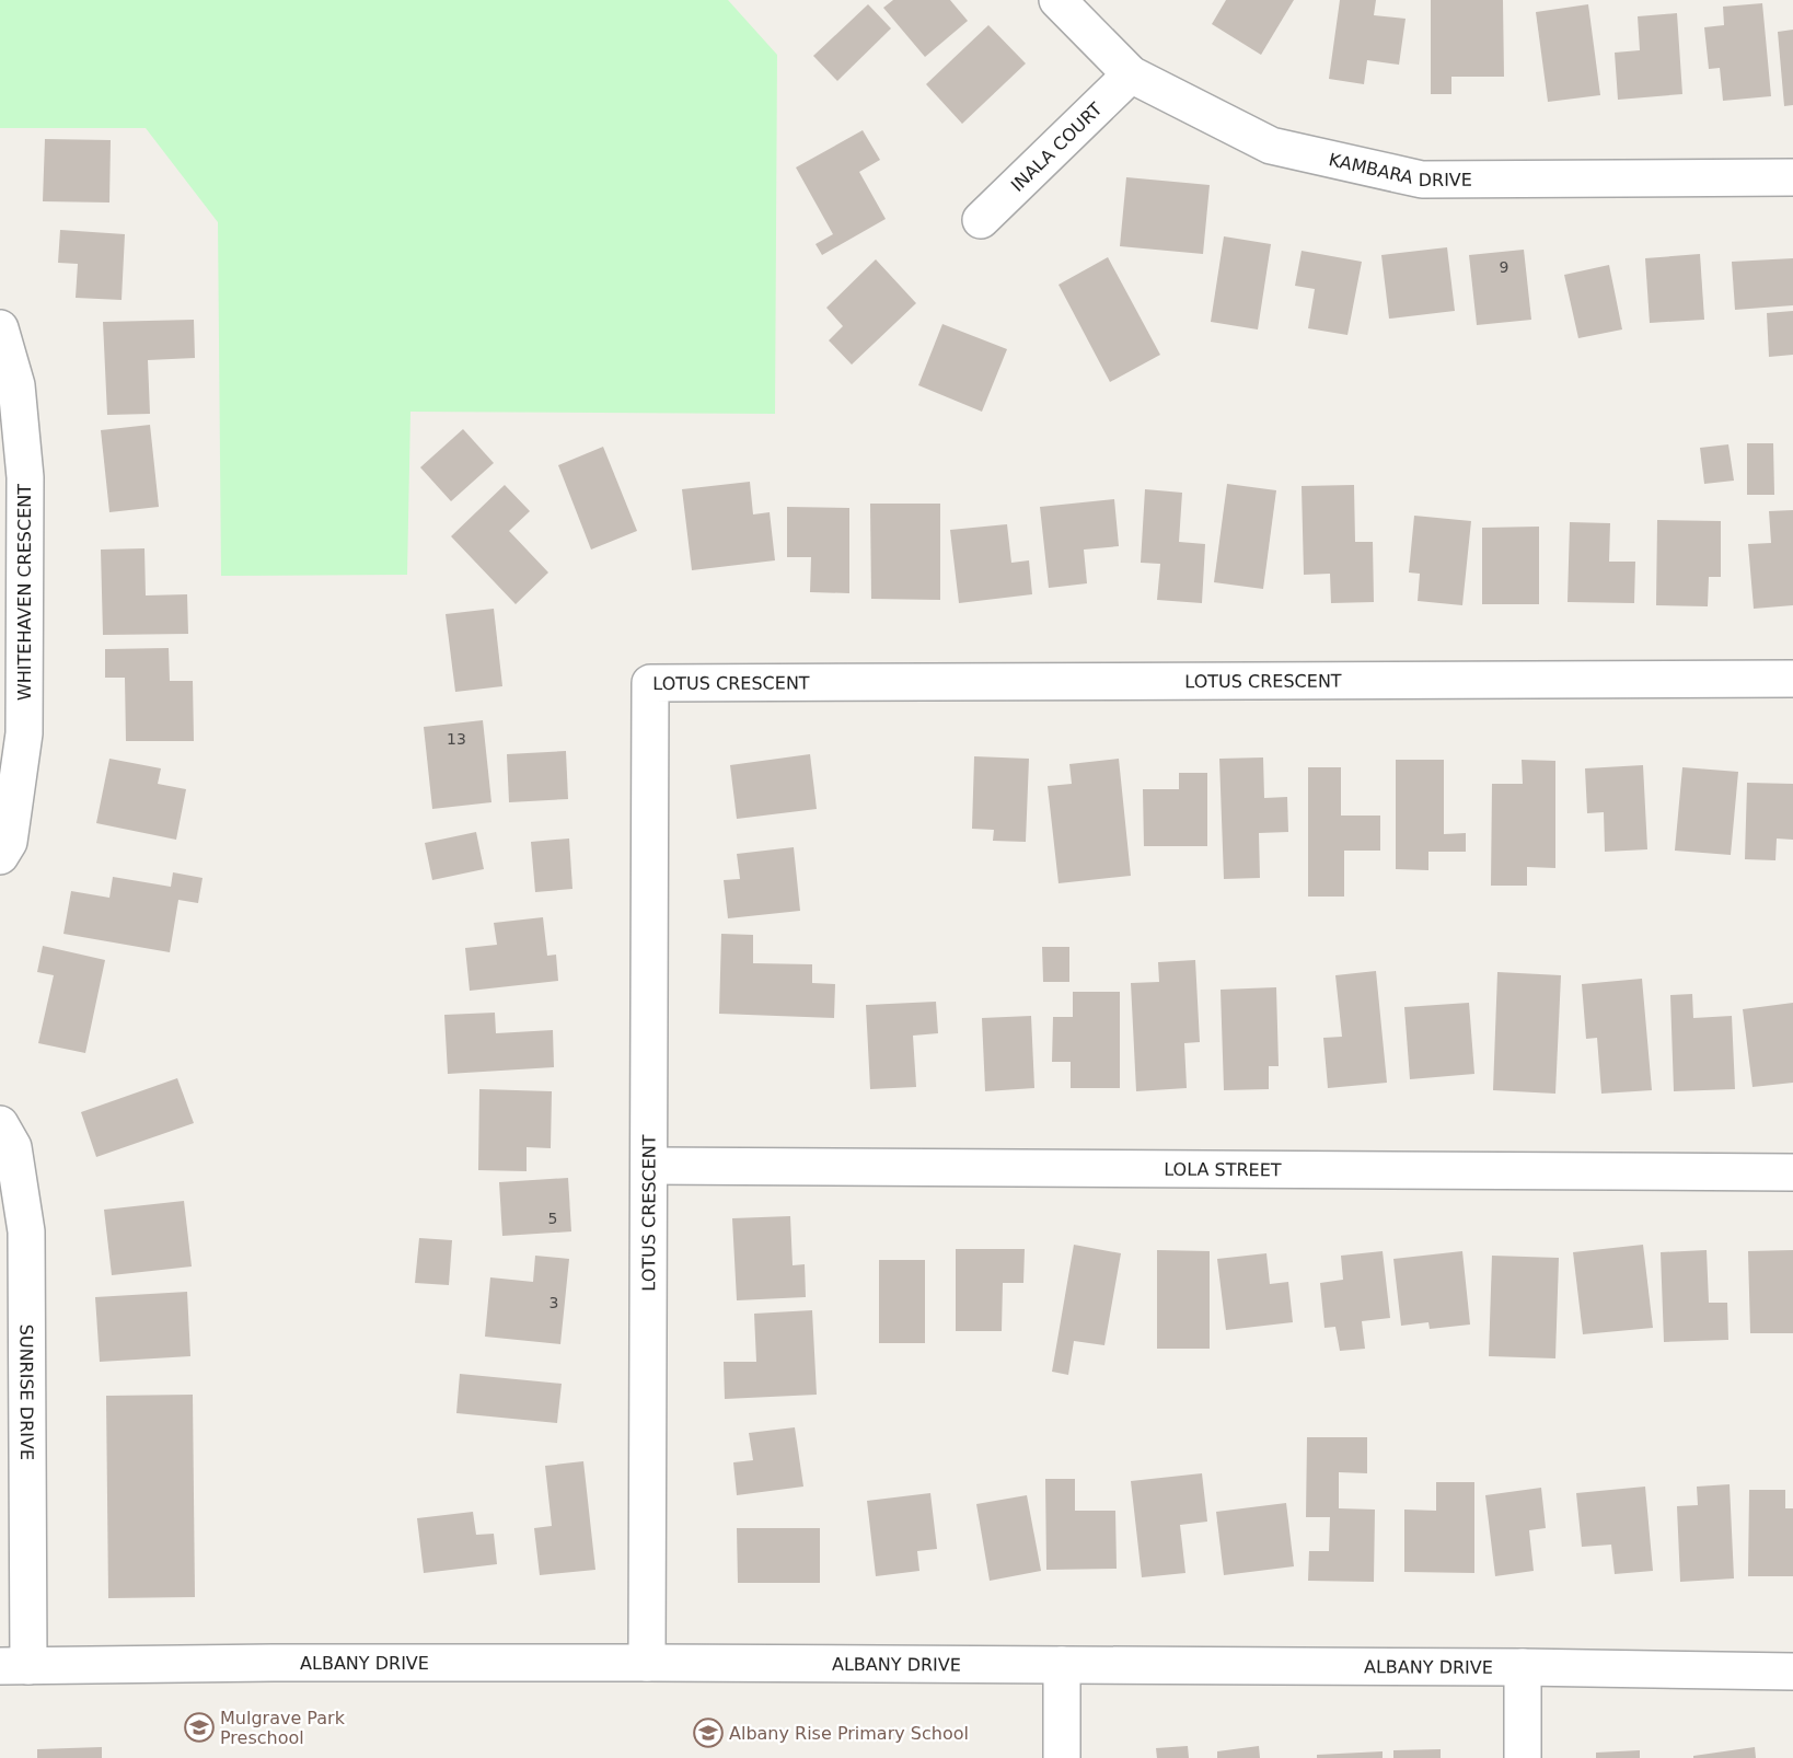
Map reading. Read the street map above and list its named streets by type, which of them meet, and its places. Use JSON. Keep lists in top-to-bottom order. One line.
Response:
{"streets":{"street":["INALA COURT","KAMBARA DRIVE","WHITEHAVEN CRESCENT","LOTUS CRESCENT","LOLA STREET","SUNRISE DRIVE","ALBANY DRIVE"]},"crossings":[["INALA COURT","KAMBARA DRIVE"],["LOTUS CRESCENT","LOLA STREET"],["LOTUS CRESCENT","ALBANY DRIVE"],["SUNRISE DRIVE","ALBANY DRIVE"]],"places":{"school or university":["Mulgrave Park Preschool","Albany Rise Primary School"]},"house_numbers":["9","13","5","3"]}
